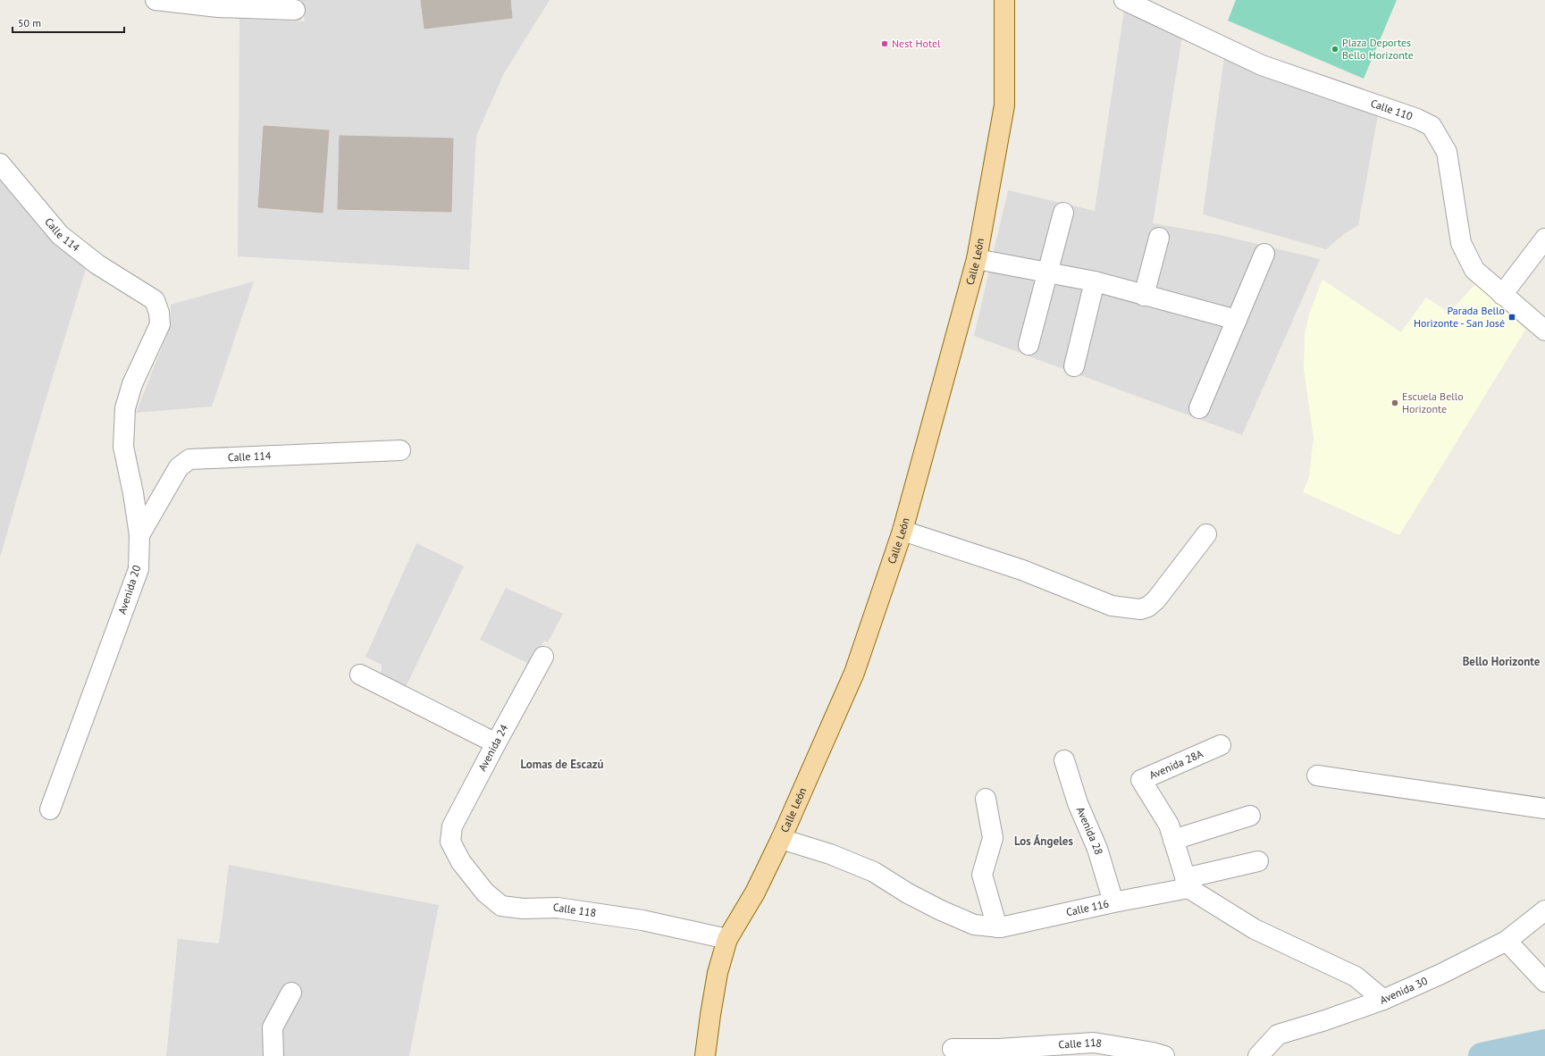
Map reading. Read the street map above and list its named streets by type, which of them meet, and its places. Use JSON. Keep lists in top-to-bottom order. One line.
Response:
{"streets":{"main road":["Calle León"],"street":["Calle 110","Calle 114","Avenida 20","Avenida 24","Avenida 28A","Avenida 28","Calle 116","Calle 118","Avenida 30"]},"crossings":[["Calle 114","Avenida 20"],["Calle León","Calle 116"],["Calle León","Calle 118"],["Avenida 24","Calle 118"],["Avenida 28A","Calle 116"],["Avenida 28","Calle 116"]],"districts":["Bello Horizonte","Lomas de Escazú","Los Ángeles"],"places":{"other":["Nest Hotel","Plaza Deportes Bello Horizonte","Escuela Bello Horizonte"],"transit":["Parada Bello Horizonte - San José"]},"scale_bar":"50 m"}
